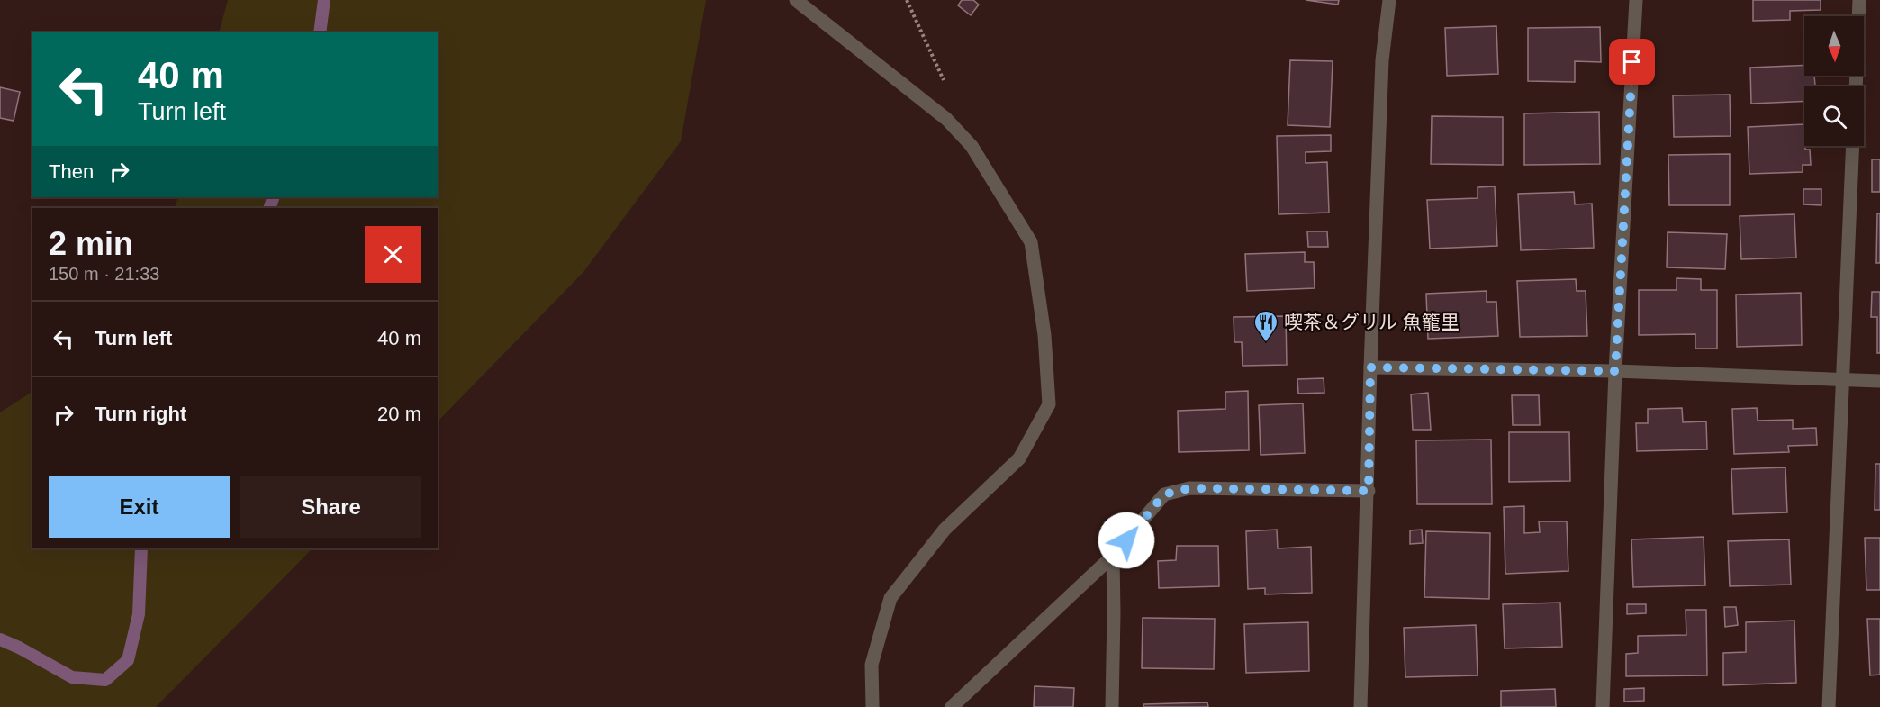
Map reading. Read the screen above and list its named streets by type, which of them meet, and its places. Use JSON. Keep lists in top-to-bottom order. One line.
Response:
{"places":{"restaurant":["喫茶＆グリル 魚籠里"]},"north":"bottom","page":{"turn":["40 m","Turn left"],"then":"Then","heading":["2 min","150 m · 21:33"],"list":[{"name":"Turn left","value":"40 m"},{"name":"Turn right","value":"20 m"}],"buttons":["Exit","Share"]}}
